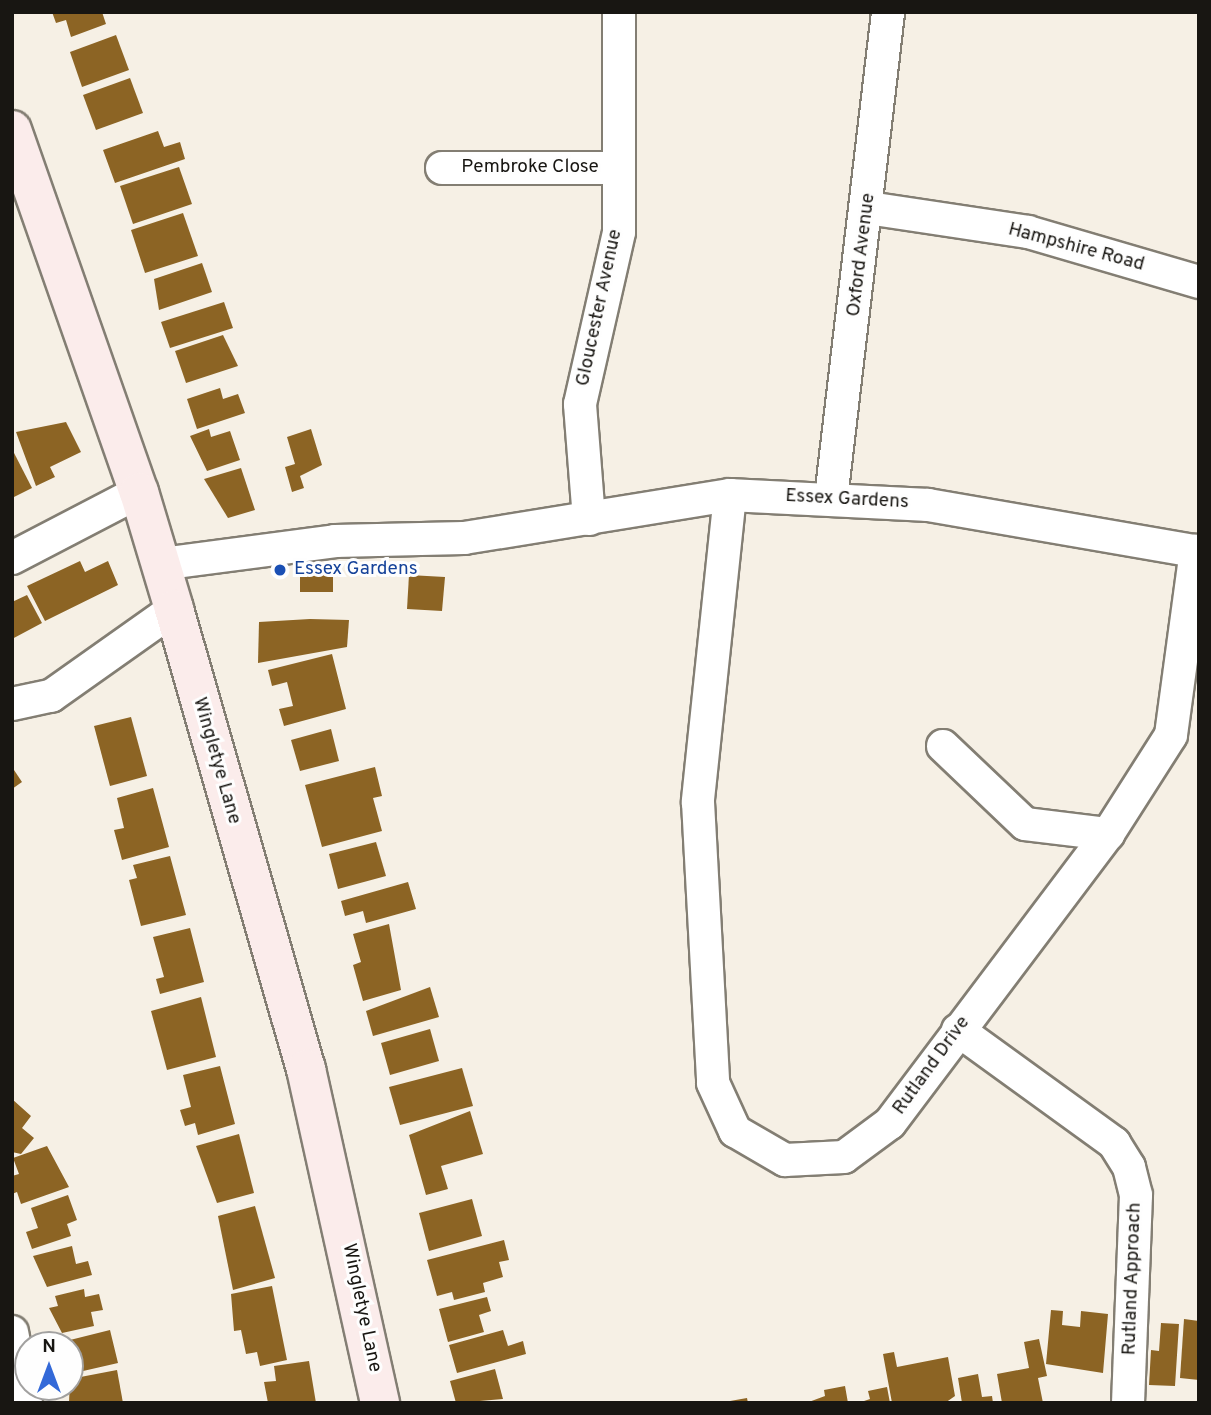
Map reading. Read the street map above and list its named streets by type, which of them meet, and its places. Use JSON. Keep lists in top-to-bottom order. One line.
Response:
{"streets":{"street":["Pembroke Close","Hampshire Road","Oxford Avenue","Gloucester Avenue","Essex Gardens","Wingletye Lane","Rutland Drive","Rutland Approach"]},"crossings":[["Pembroke Close","Gloucester Avenue"],["Hampshire Road","Oxford Avenue"],["Oxford Avenue","Essex Gardens"],["Gloucester Avenue","Essex Gardens"],["Essex Gardens","Wingletye Lane"],["Essex Gardens","Rutland Drive"],["Rutland Drive","Rutland Approach"]],"places":["Essex Gardens"],"north":"top"}
